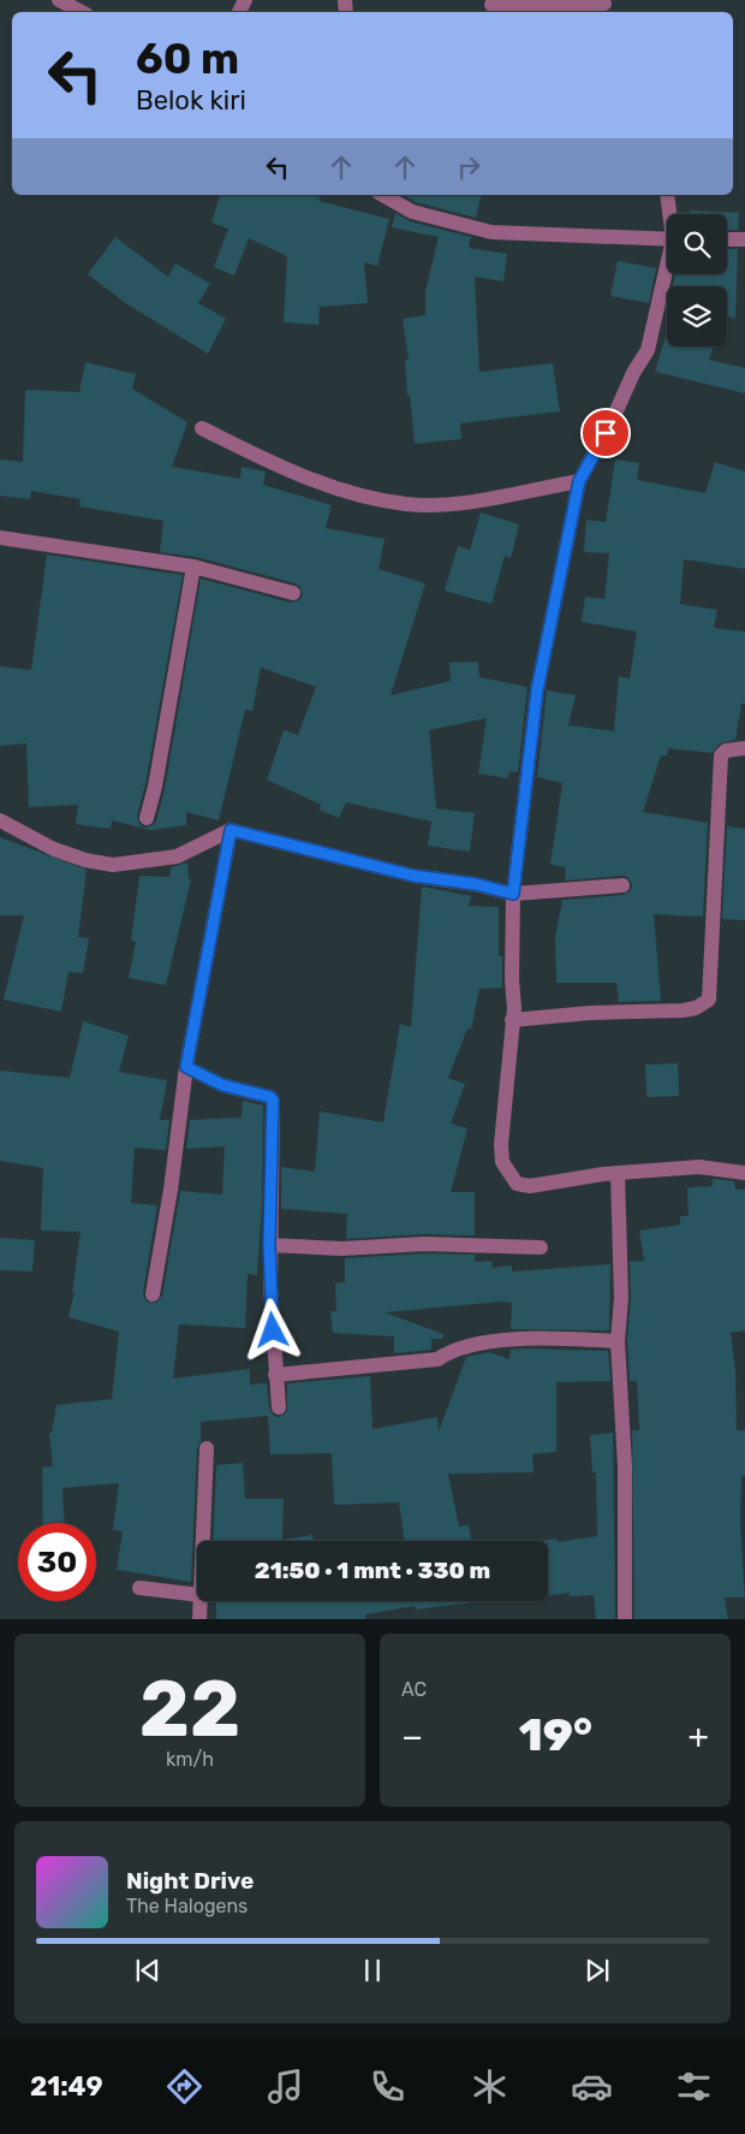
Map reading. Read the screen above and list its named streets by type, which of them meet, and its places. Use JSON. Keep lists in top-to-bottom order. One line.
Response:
{"page":{"turn":["60 m","Belok kiri"],"limit":"30","trip":"21:50 · 1 mnt · 330 m","tile":[["22","km/h"],"AC"],"heat":["−","19°","+"],"song":["Night Drive","The Halogens"],"tabs":"21:49"}}
